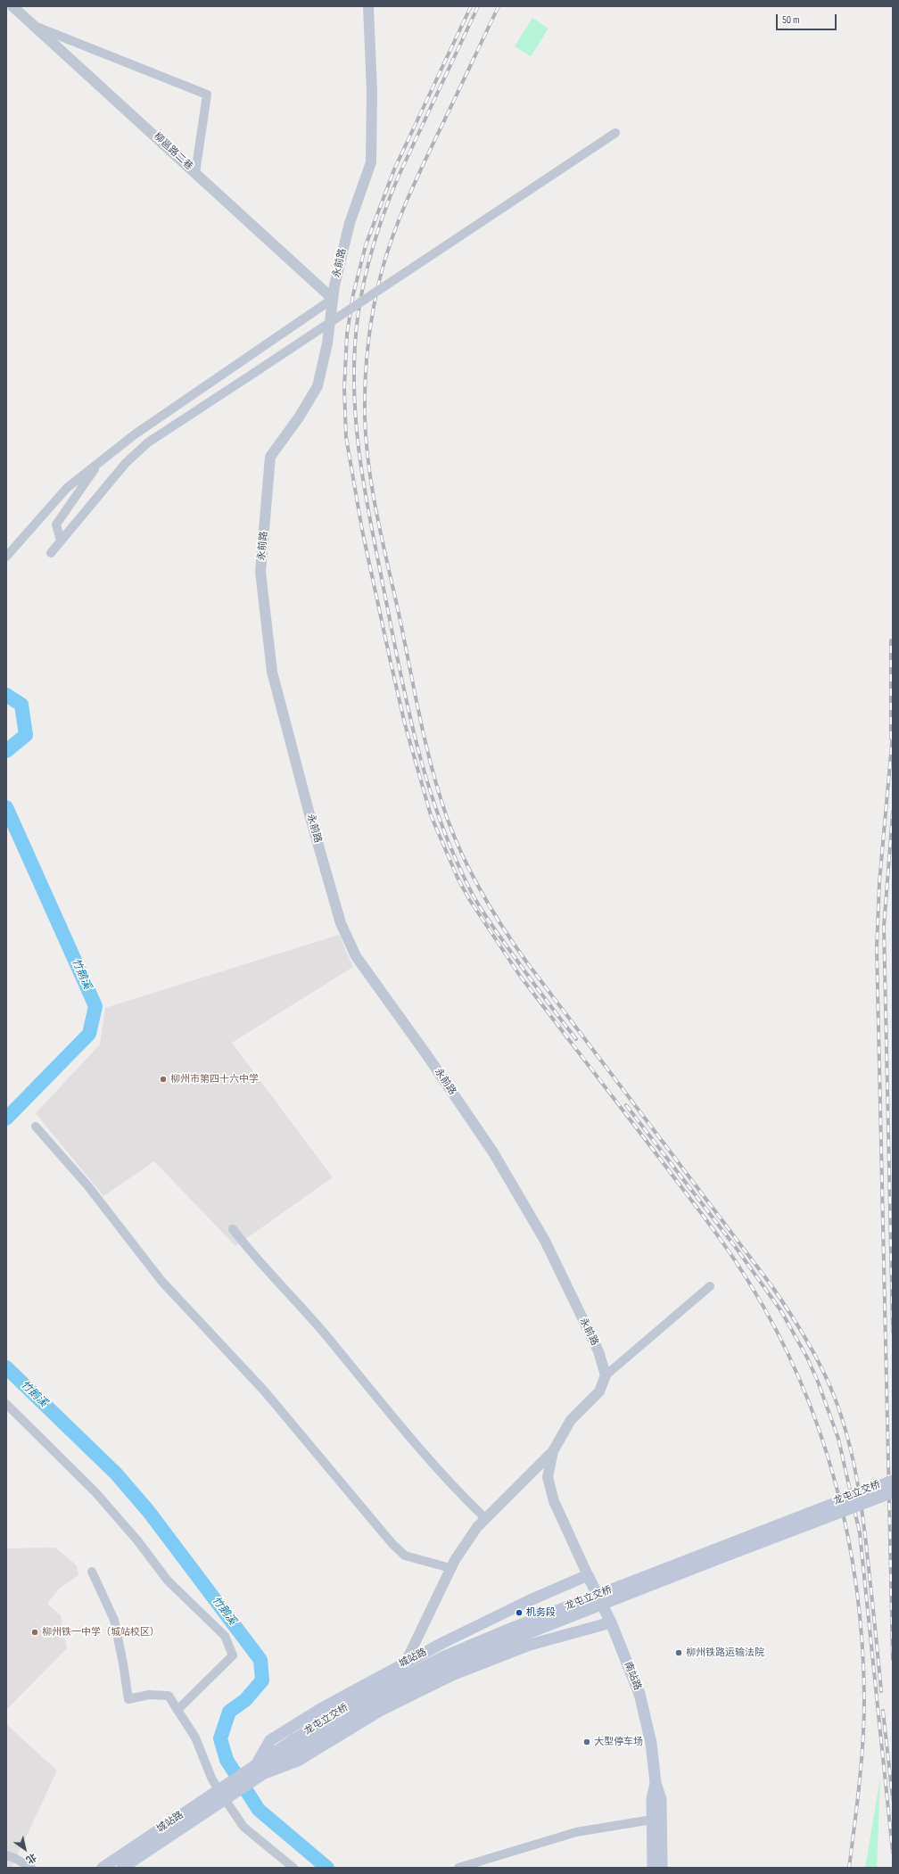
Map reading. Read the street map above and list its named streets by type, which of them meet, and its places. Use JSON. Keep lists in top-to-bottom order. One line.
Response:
{"streets":{"main road":["龙屯立交桥","城站路","南站路"],"street":["柳邕路二巷","永前路"]},"crossings":[["柳邕路二巷","永前路"],["龙屯立交桥","城站路"],["城站路","南站路"]],"water":["竹鹅溪"],"places":["柳州市第四十六中学","机务段","柳州铁一中学（城站校区）","柳州铁路运输法院","大型停车场"],"scale_bar":"50 m","north":"bottom right"}
